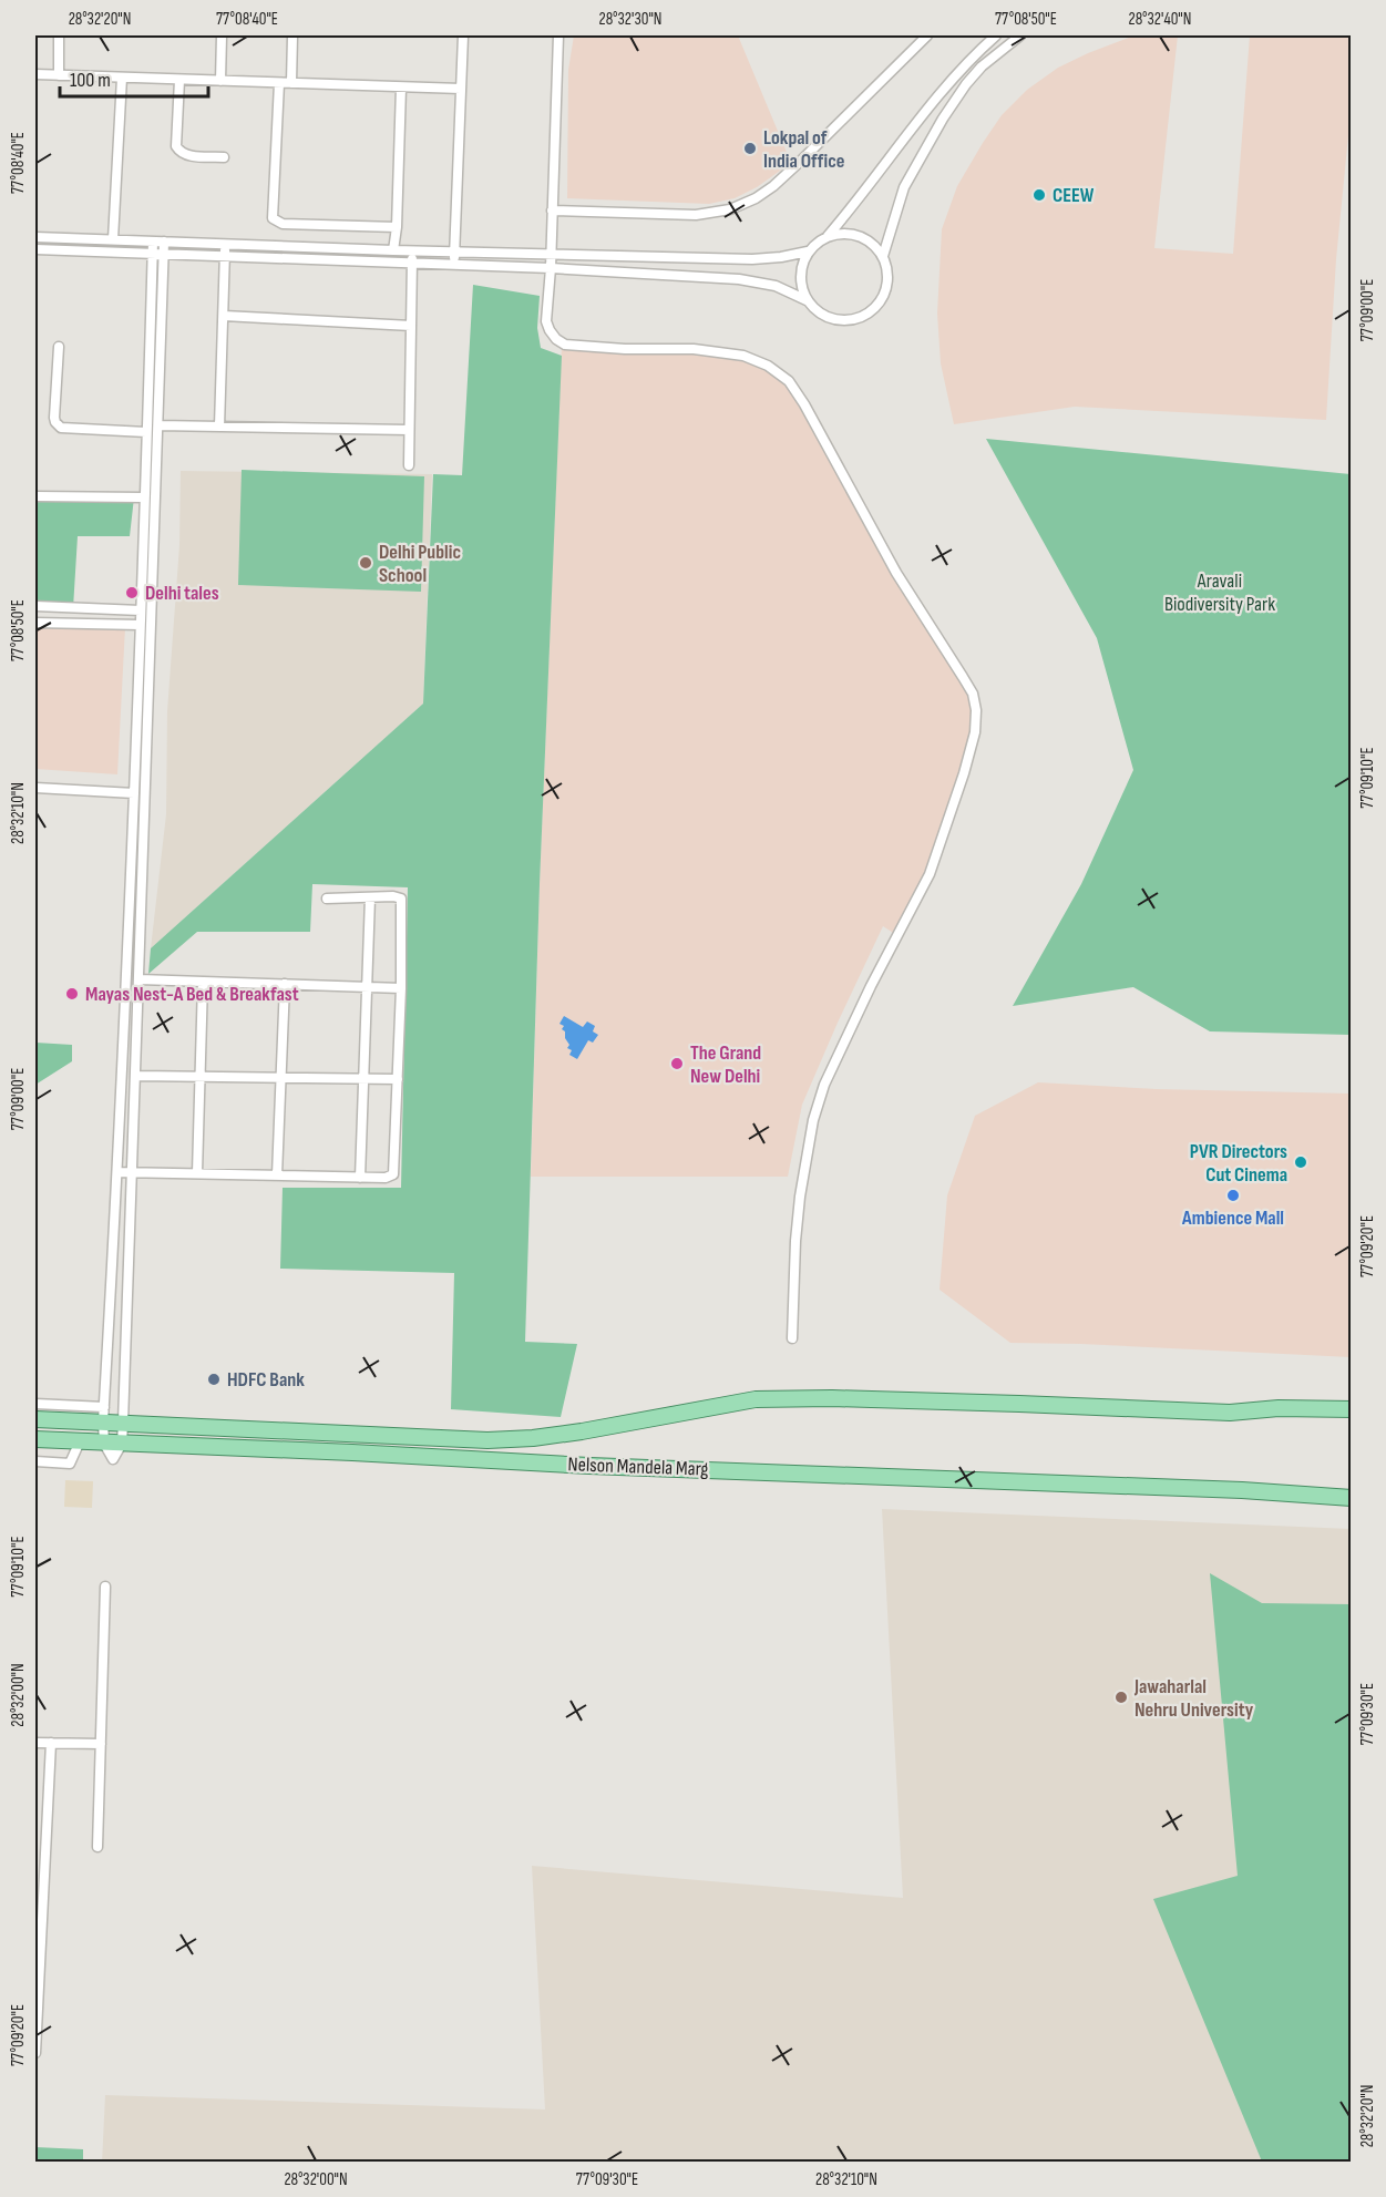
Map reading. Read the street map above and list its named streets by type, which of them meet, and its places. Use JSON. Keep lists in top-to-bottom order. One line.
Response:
{"streets":{"main road":["Nelson Mandela Marg"]},"parks":["Aravali Biodiversity Park"],"places":["Lokpal of India Office","CEEW","Delhi Public School","Delhi tales","Mayas Nest-A Bed & Breakfast","The Grand New Delhi","PVR Directors Cut Cinema","Ambience Mall","HDFC Bank","Jawaharlal Nehru University"],"scale_bar":"100 m","coordinates":["28°32'20\"N","77°08'40\"E","28°32'30\"N","77°08'50\"E","28°32'40\"N","77°09'00\"E","77°09'10\"E","28°32'10\"N","77°09'20\"E","28°32'00\"N","77°09'30\"E"]}
